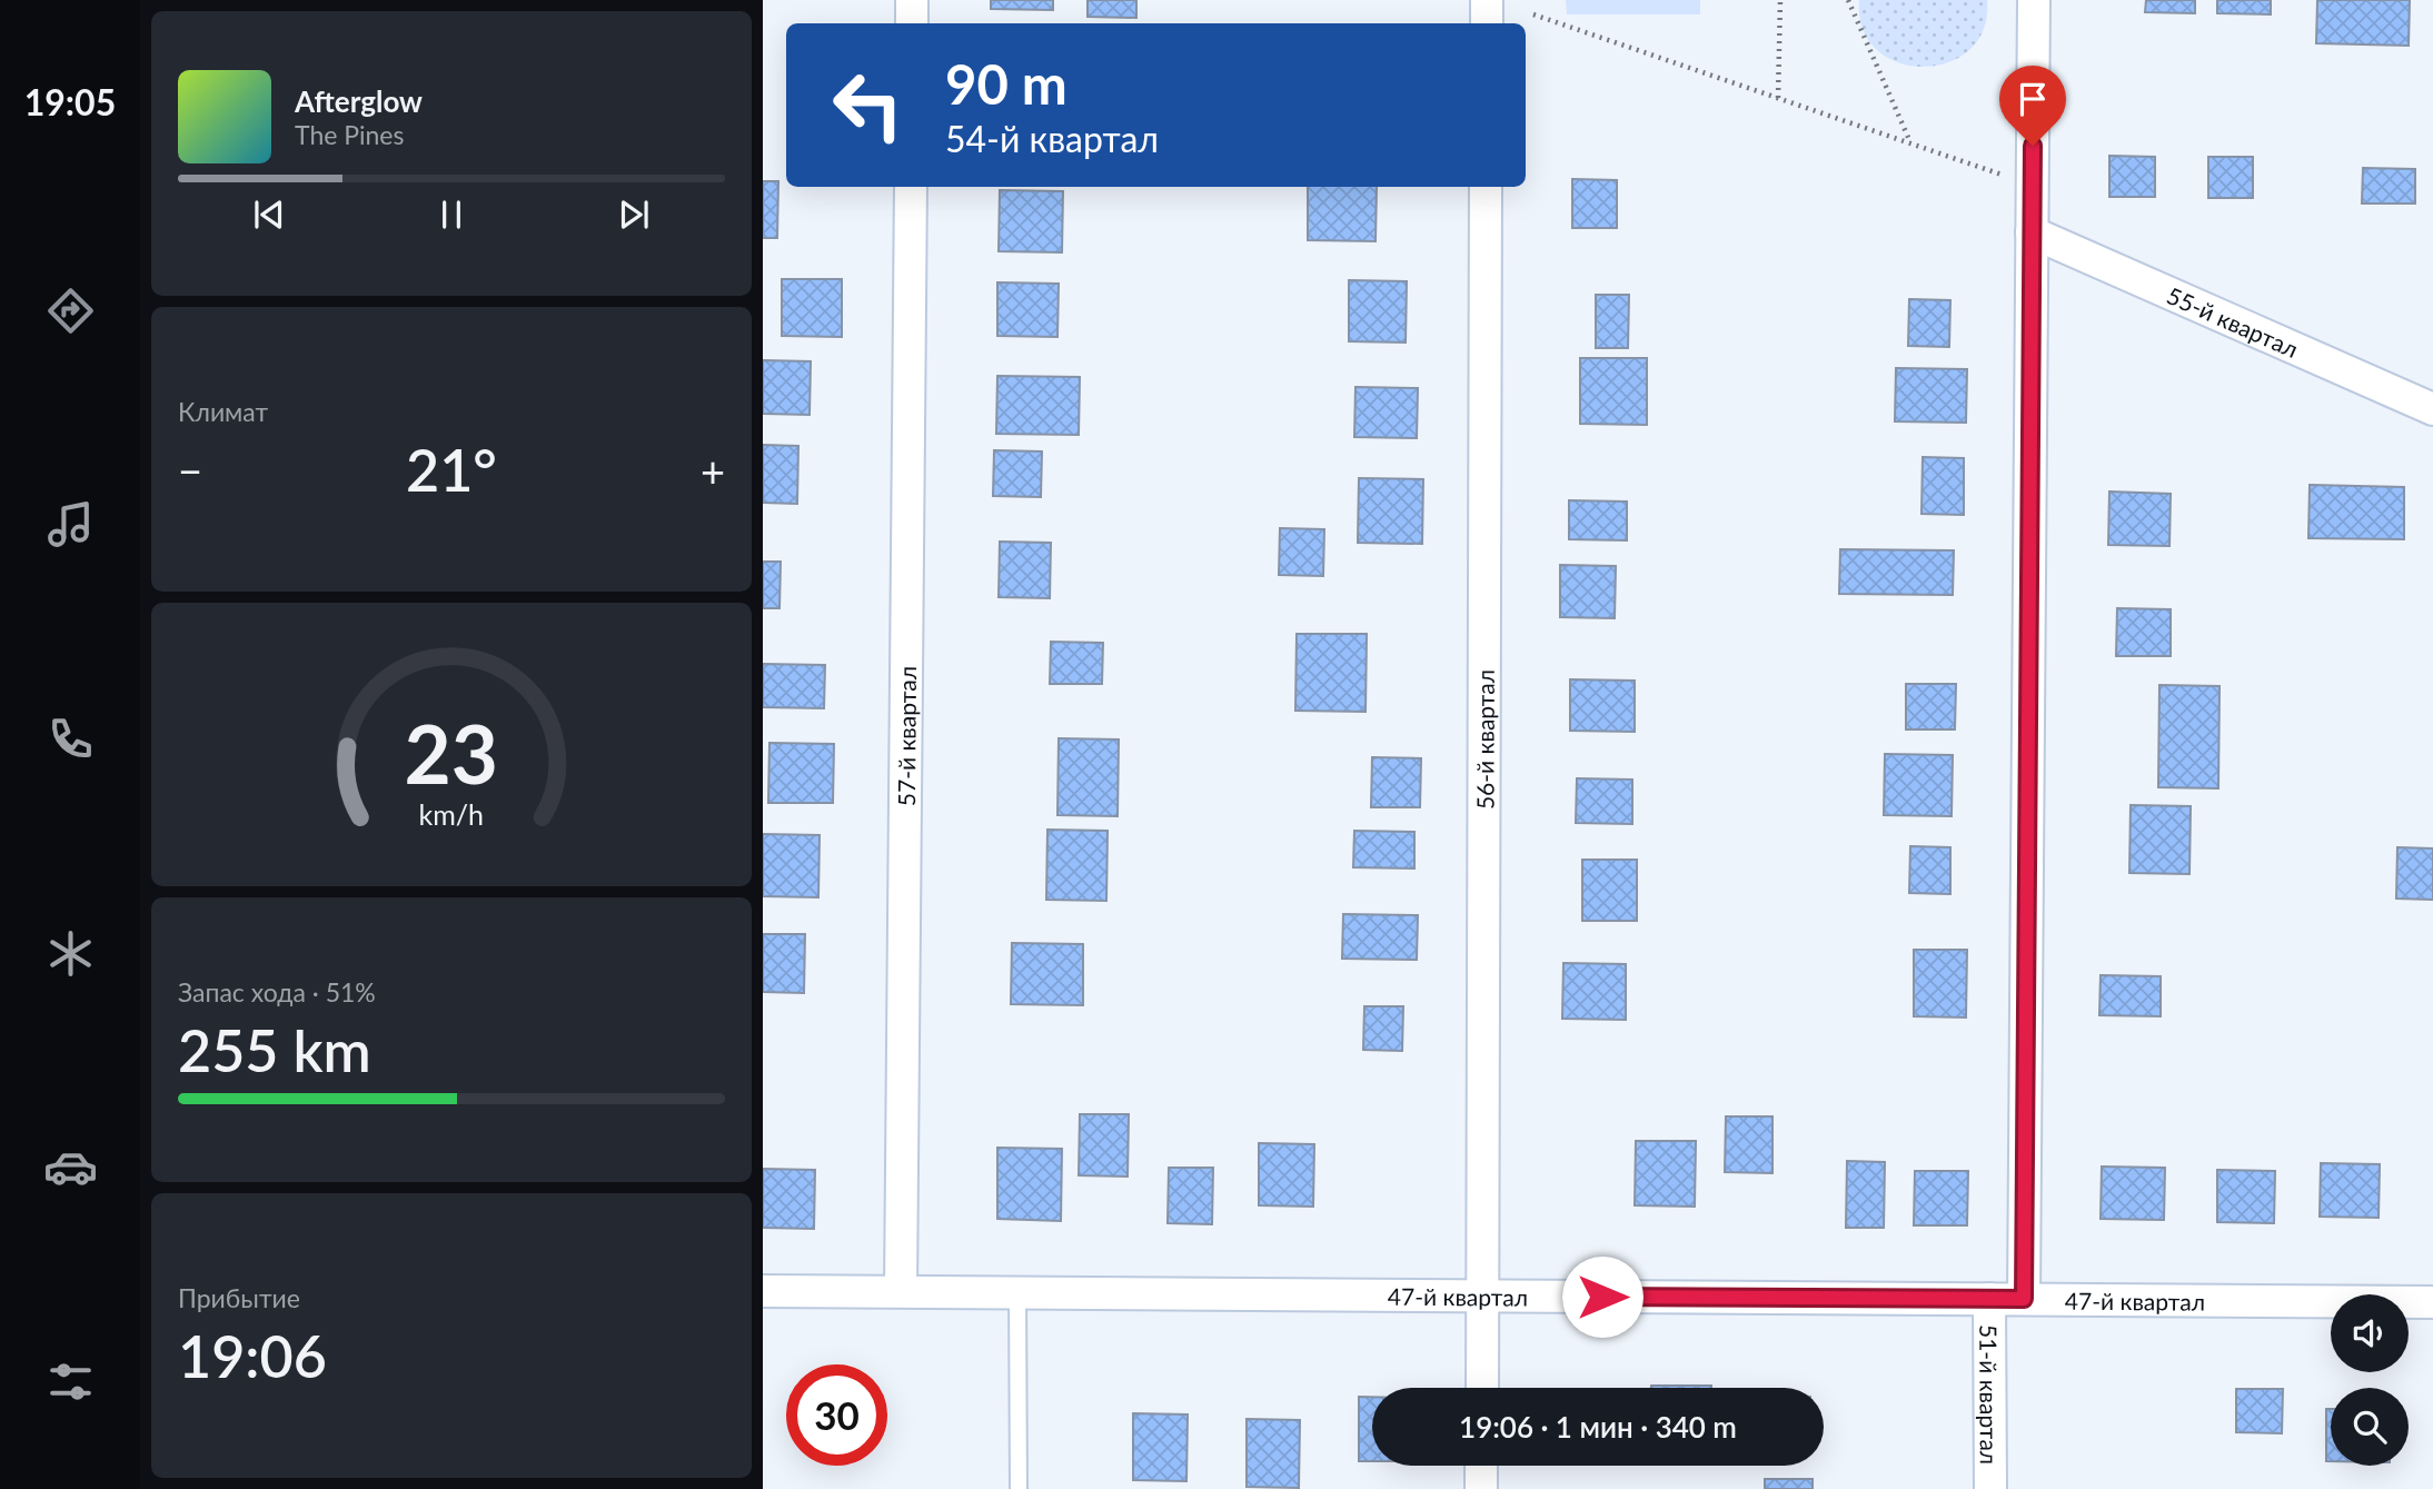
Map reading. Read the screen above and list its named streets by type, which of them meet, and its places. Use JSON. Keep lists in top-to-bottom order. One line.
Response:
{"streets":{"street":["55-й квартал","57-й квартал","56-й квартал","47-й квартал","51-й квартал"]},"crossings":[["57-й квартал","47-й квартал"],["56-й квартал","47-й квартал"],["47-й квартал","51-й квартал"]],"page":{"tabs":"19:05","turn":["90 m","54-й квартал"],"song":["Afterglow","The Pines"],"tile":["Климат",["Запас хода · 51%","255 km"],["Прибытие","19:06"]],"heat":["−","21°","+"],"limit":"30","trip":"19:06 · 1 мин · 340 m","gauge":["23","km/h"]}}
